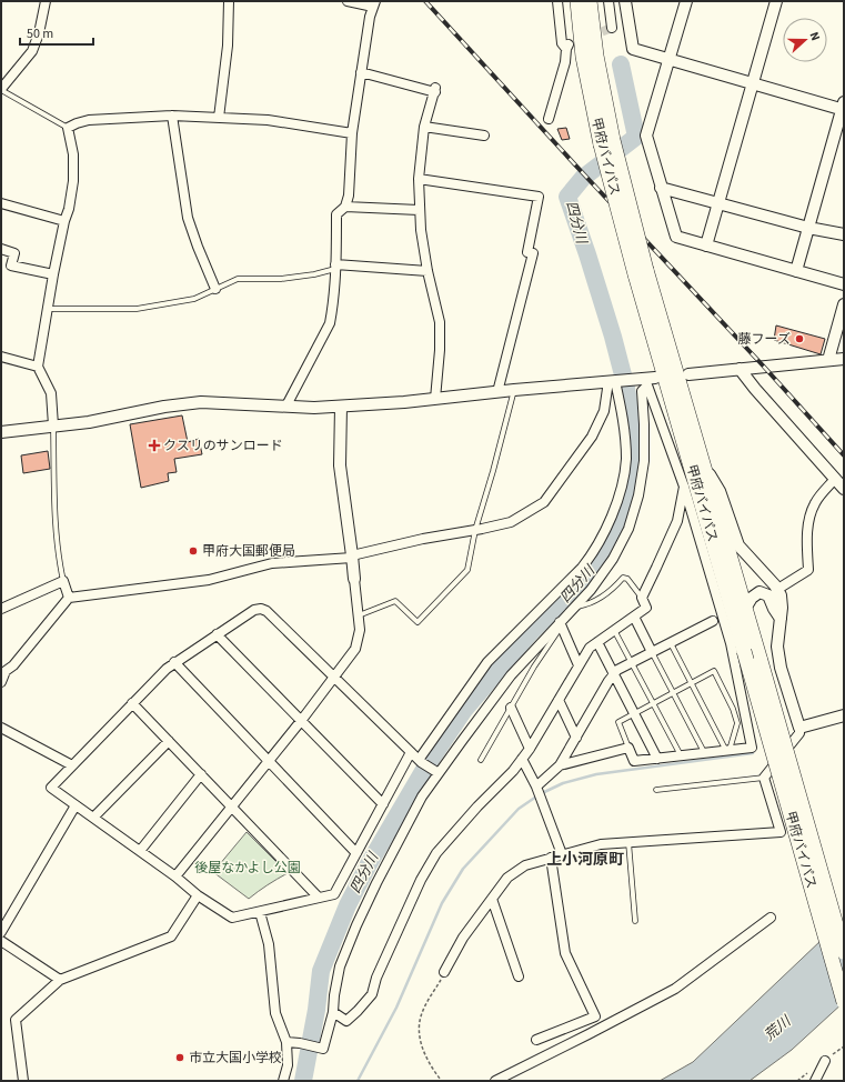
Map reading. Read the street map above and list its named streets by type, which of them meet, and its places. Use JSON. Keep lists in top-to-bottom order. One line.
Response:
{"streets":{"highway":["甲府バイパス"]},"districts":["上小河原町"],"water":["四分川","荒川"],"parks":["後屋なかよし公園"],"places":{"other":["藤フーズ","甲府大国郵便局","市立大国小学校"],"health":["クスリのサンロード"]},"scale_bar":"50 m","north":"right"}
